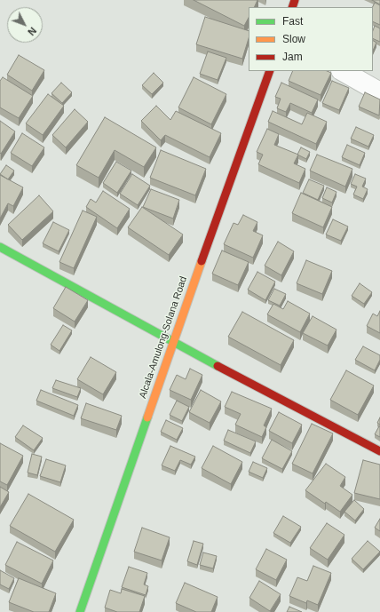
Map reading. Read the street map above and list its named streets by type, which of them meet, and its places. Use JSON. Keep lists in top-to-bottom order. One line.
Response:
{"streets":{"main road":["Alcala-Amulong-Solana Road"]},"legend":["Fast","Slow","Jam"],"north":"bottom right"}
